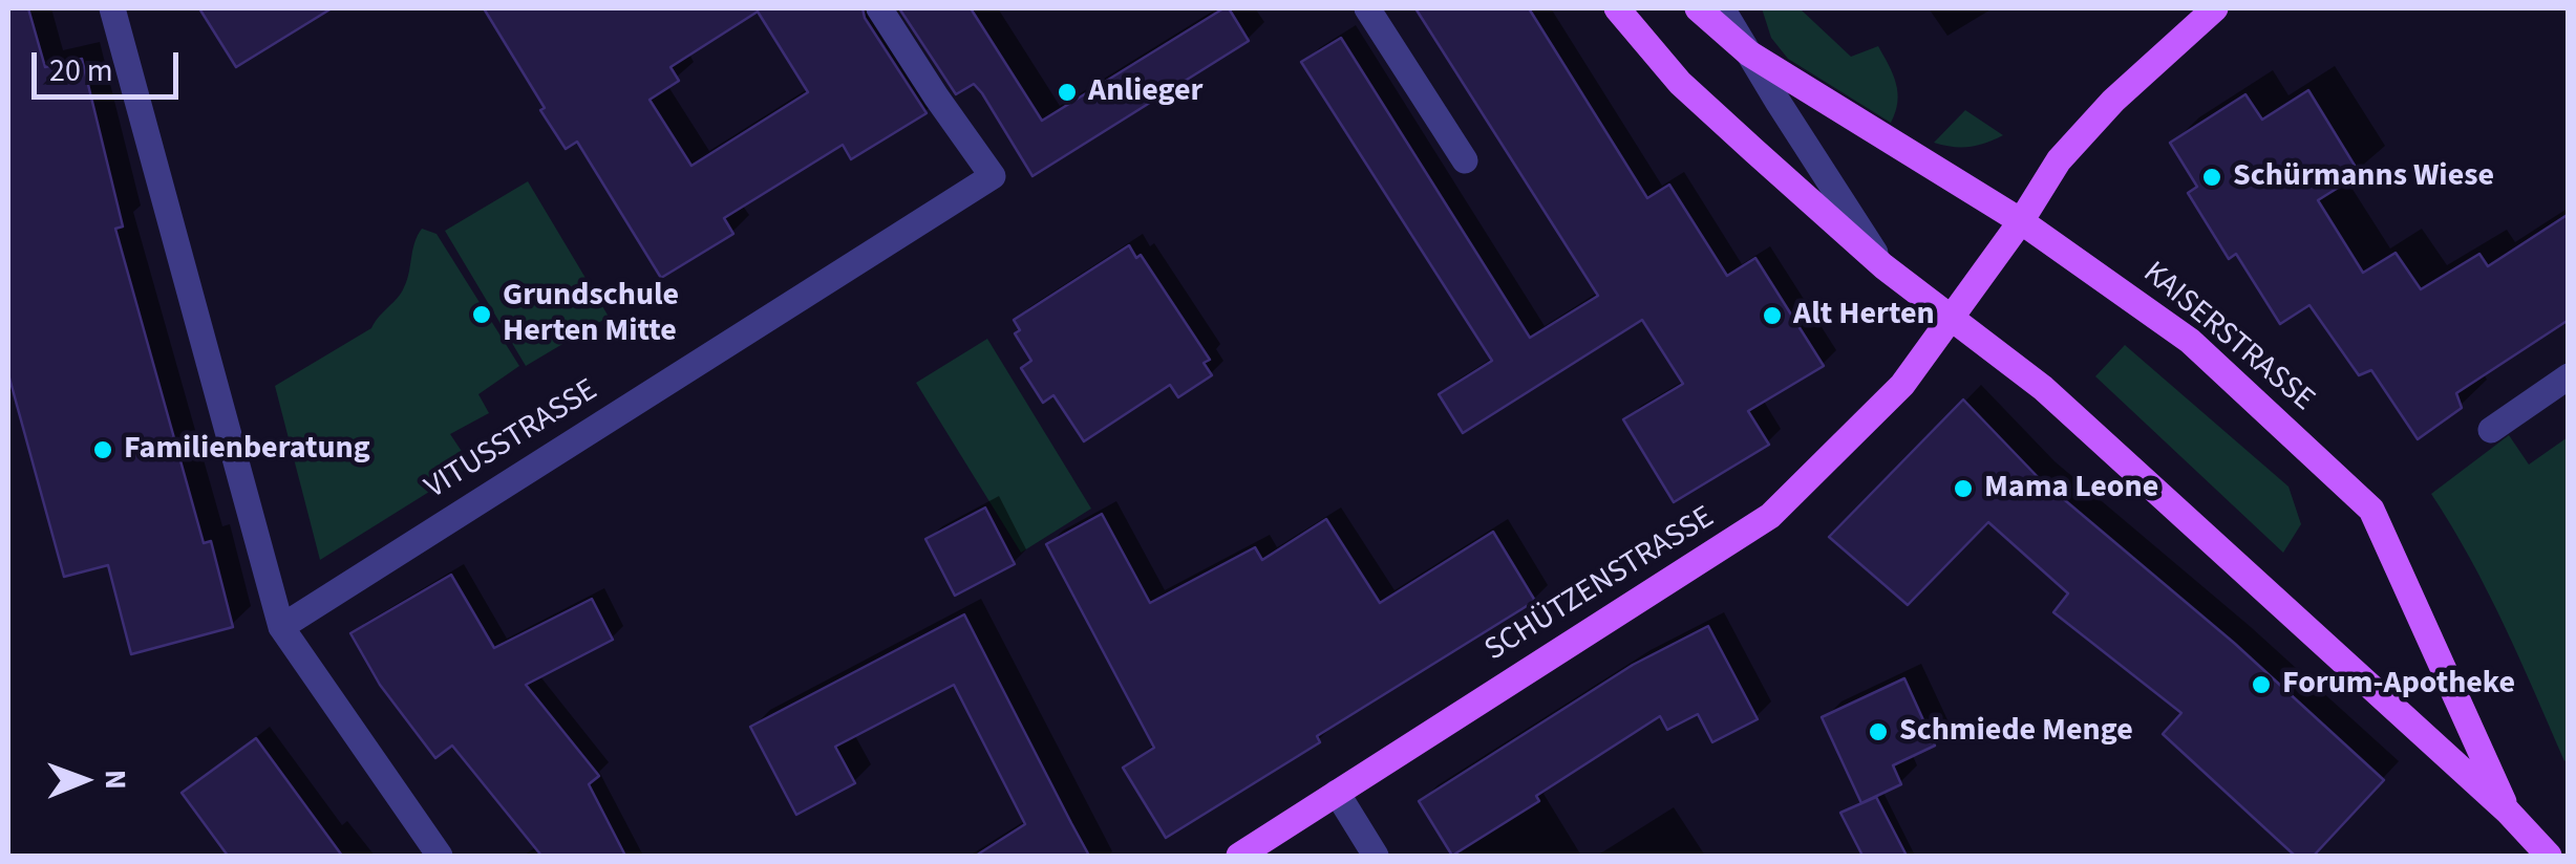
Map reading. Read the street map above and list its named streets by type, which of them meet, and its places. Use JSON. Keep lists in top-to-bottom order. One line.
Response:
{"streets":{"main road":["KAISERSTRASSE","SCHÜTZENSTRASSE"],"street":["VITUSSTRASSE"]},"crossings":[["KAISERSTRASSE","SCHÜTZENSTRASSE"]],"places":["Anlieger","Schürmanns Wiese","Grundschule Herten Mitte","Alt Herten","Familienberatung","Mama Leone","Forum-Apotheke","Schmiede Menge"],"scale_bar":"20 m","north":"right"}
